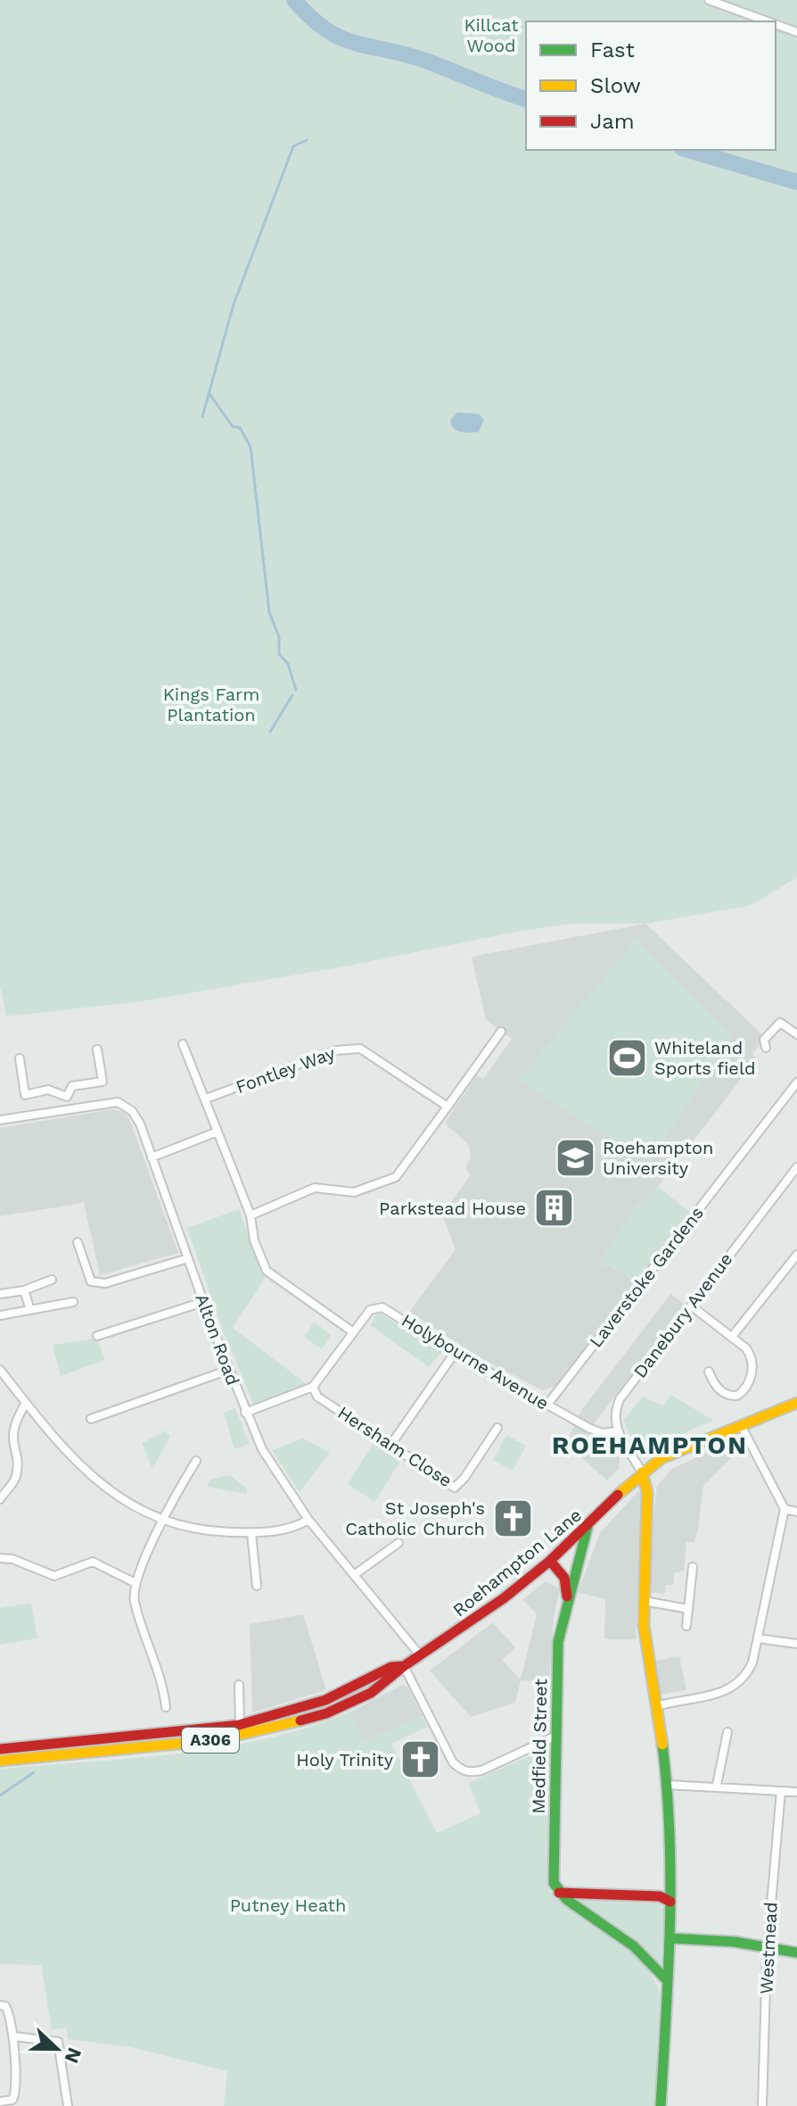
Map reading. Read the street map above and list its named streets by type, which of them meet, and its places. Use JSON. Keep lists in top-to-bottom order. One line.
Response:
{"streets":{"main road":["Roehampton Lane","A306","Medfield Street"],"street":["Fontley Way","Laverstoke Gardens","Danebury Avenue","Alton Road","Holybourne Avenue","Hersham Close","Westmead"]},"crossings":[["Laverstoke Gardens","Holybourne Avenue"],["Danebury Avenue","Holybourne Avenue"],["Alton Road","Roehampton Lane"],["Holybourne Avenue","Hersham Close"],["Roehampton Lane","Medfield Street"]],"districts":["ROEHAMPTON"],"parks":["Killcat Wood","Kings Farm Plantation","Putney Heath"],"places":{"sports":["Whiteland Sports field"],"school or university":["Roehampton University"],"building":["Parkstead House"],"church":["St Joseph's Catholic Church","Holy Trinity"]},"legend":["Fast","Slow","Jam"],"north":"right"}
